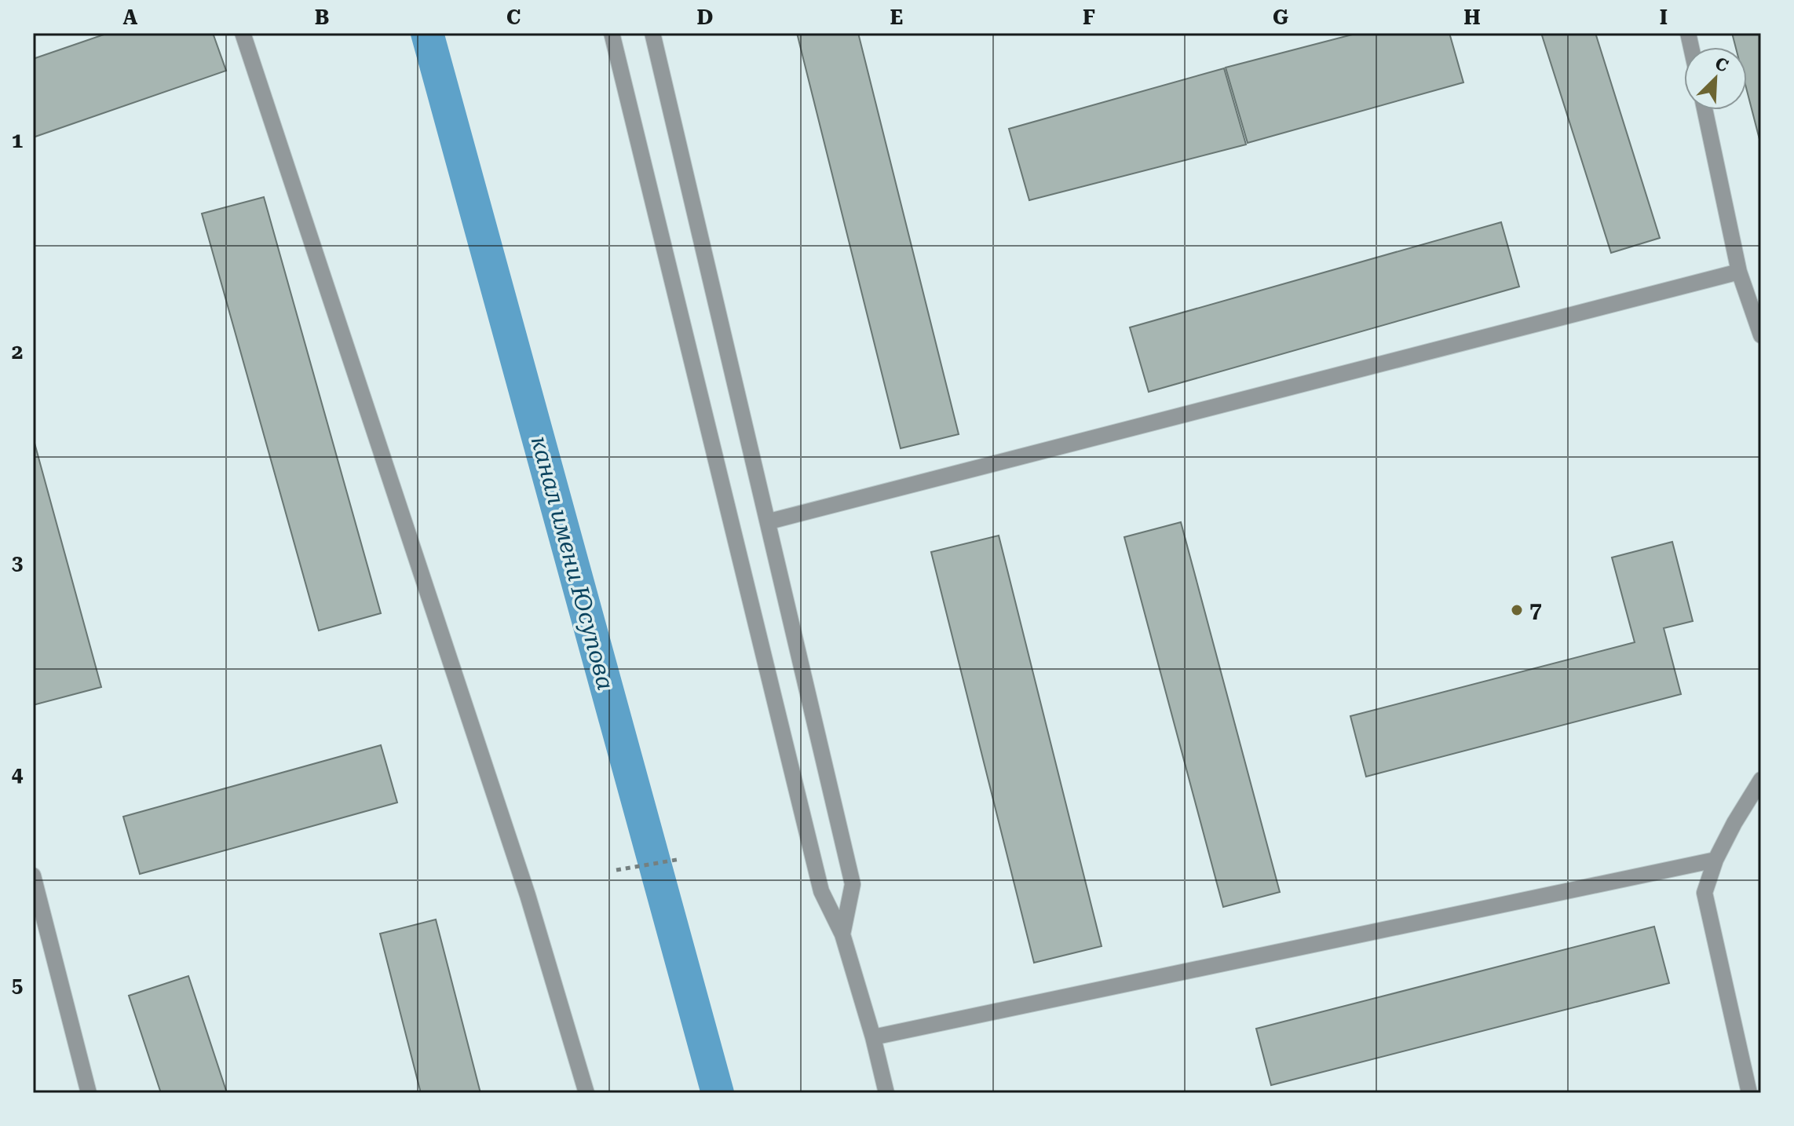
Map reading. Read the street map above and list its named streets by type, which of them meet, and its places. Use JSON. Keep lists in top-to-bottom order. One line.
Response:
{"water":["канал имени Юсупова"],"places":["7"],"north":"top right","grid":{"columns":["A","B","C","D","E","F","G","H","I"],"rows":["1","2","3","4","5"]}}
